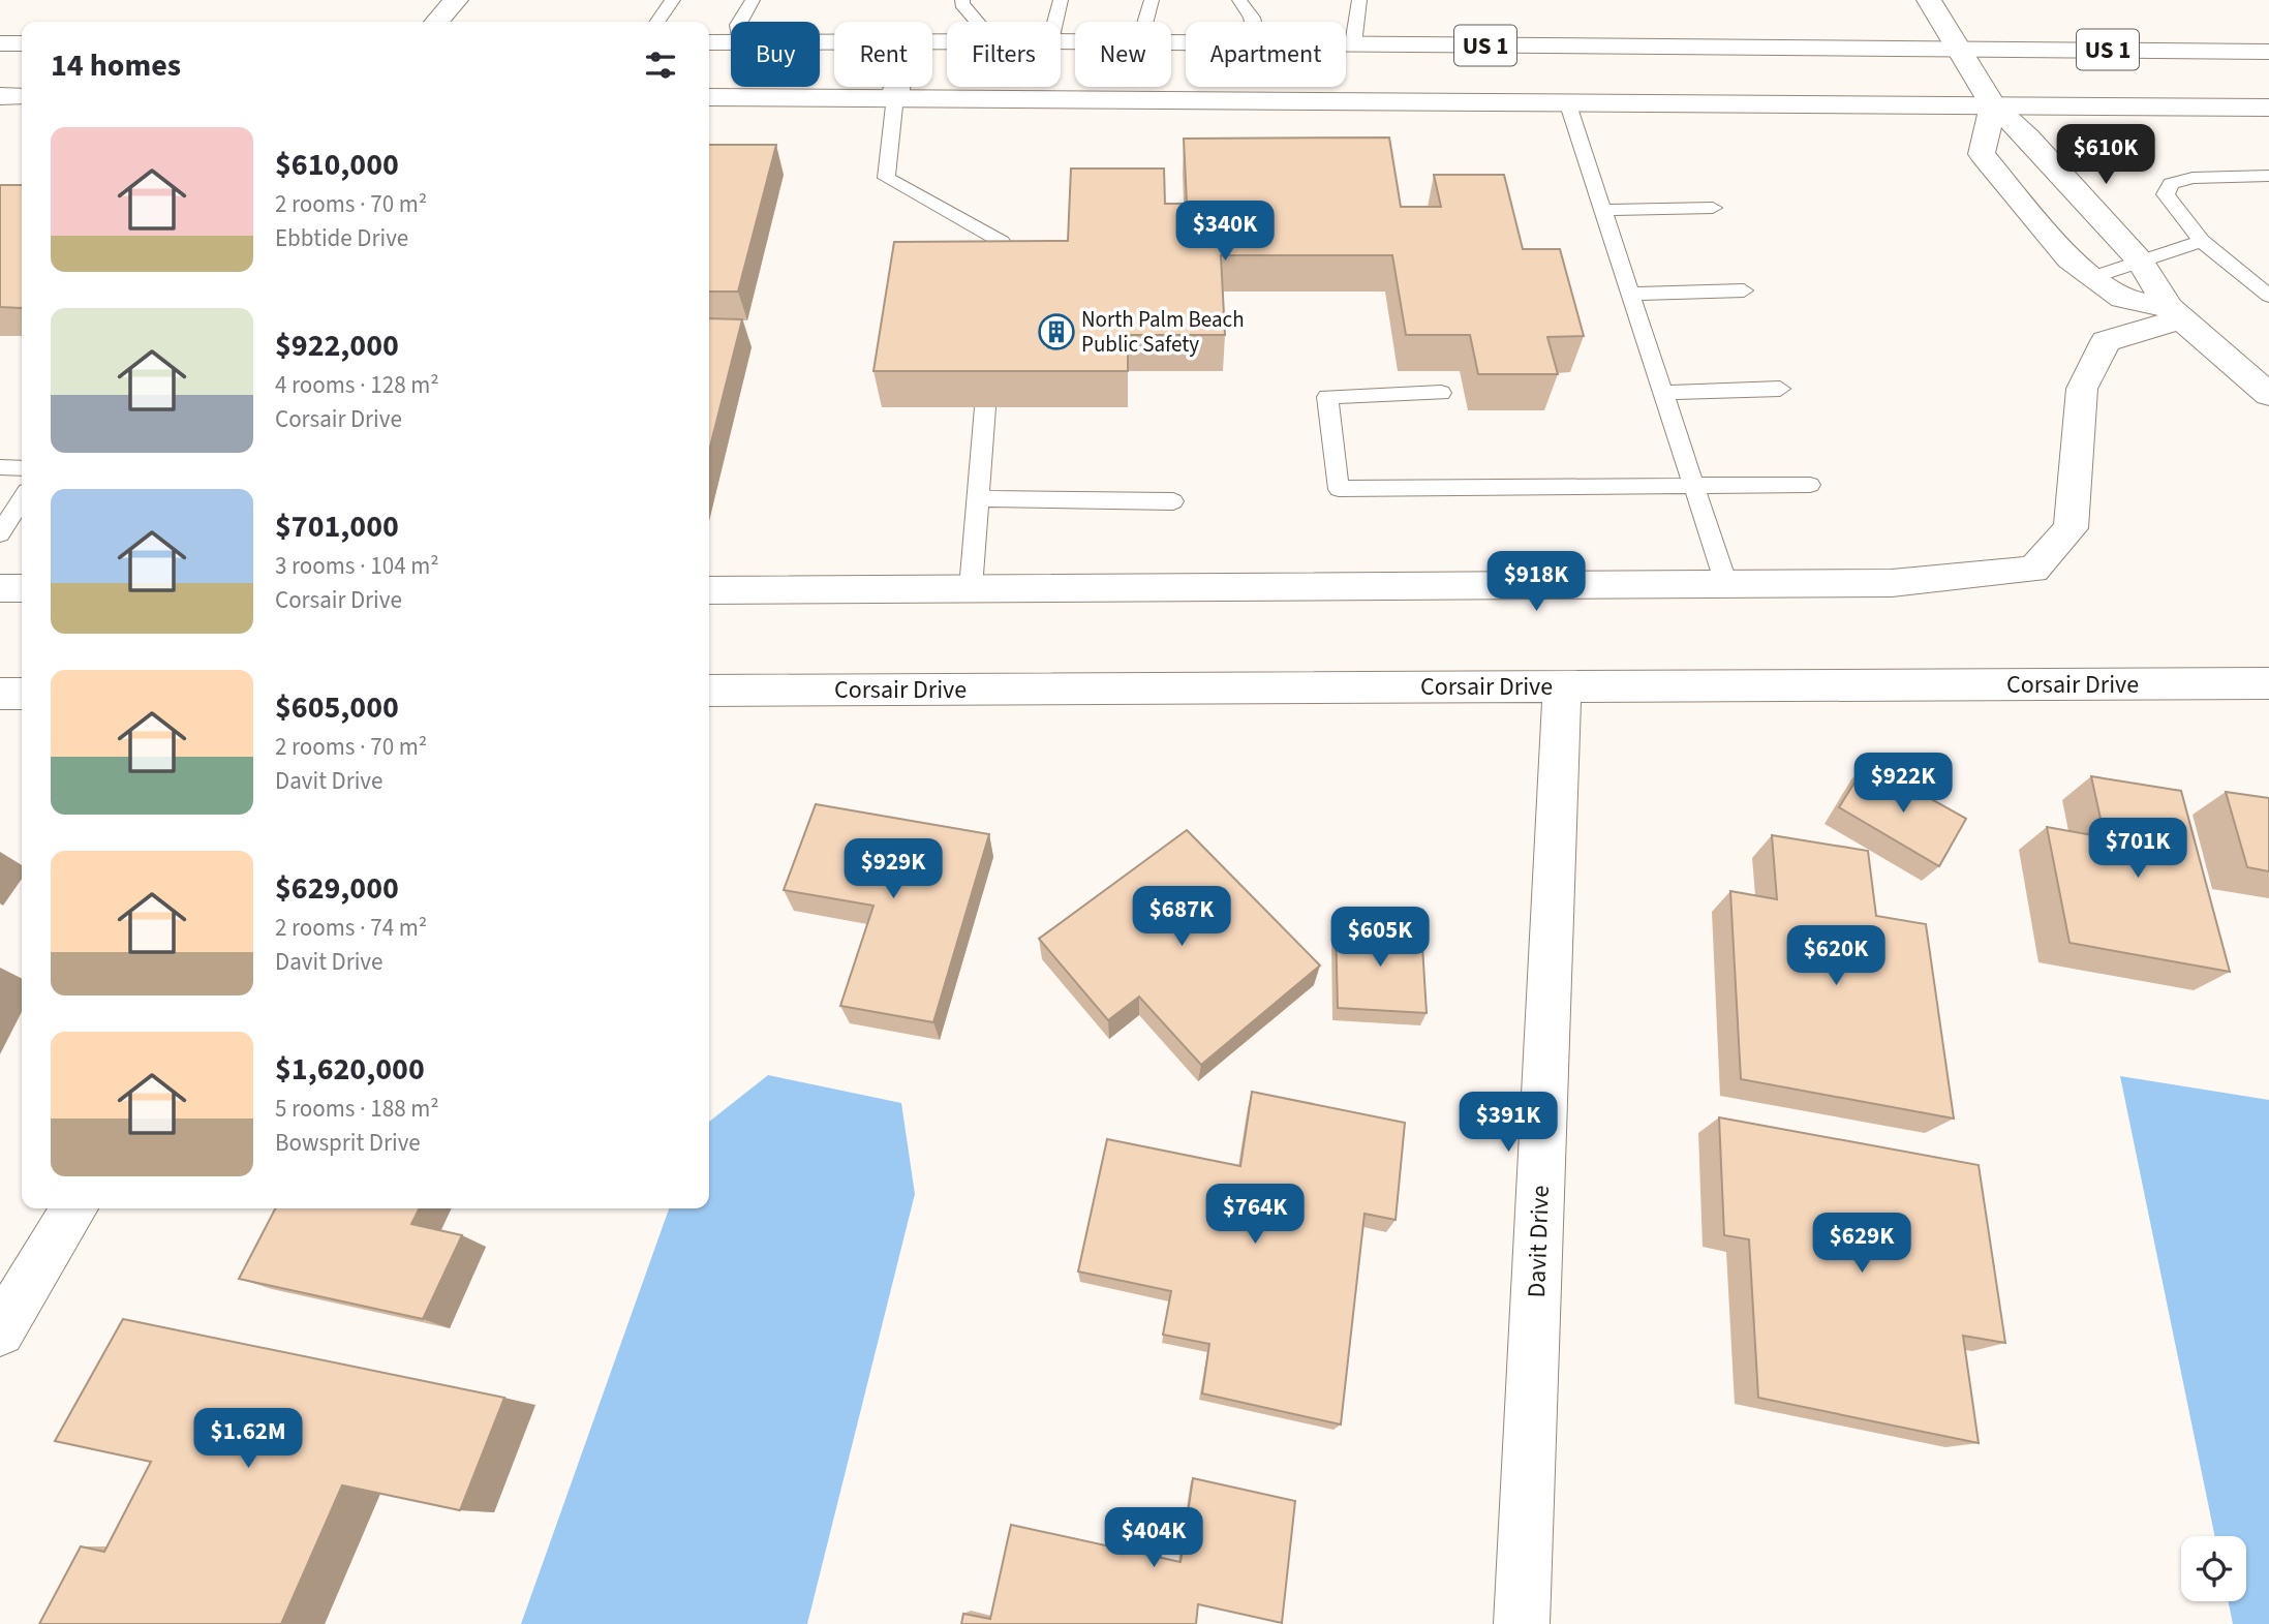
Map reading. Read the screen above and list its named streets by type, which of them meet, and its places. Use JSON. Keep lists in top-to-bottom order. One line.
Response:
{"streets":{"street":["US 1","Corsair Drive","Davit Drive"]},"crossings":[["Corsair Drive","Davit Drive"]],"places":{"building":["North Palm Beach Public Safety"]},"page":{"chip":["Buy","Rent","Filters","New","Apartment"],"heading":"14 homes","list":[{"name":"$610,000","note":"2 rooms · 70 m² · Ebbtide Drive"},{"name":"$922,000","note":"4 rooms · 128 m² · Corsair Drive"},{"name":"$701,000","note":"3 rooms · 104 m² · Corsair Drive"},{"name":"$605,000","note":"2 rooms · 70 m² · Davit Drive"},{"name":"$629,000","note":"2 rooms · 74 m² · Davit Drive"},{"name":"$1,620,000","note":"5 rooms · 188 m² · Bowsprit Drive"}],"price":["$610K","$340K","$918K","$922K","$701K","$929K","$687K","$605K","$620K","$391K","$764K","$629K","$1.62M","$404K"]}}
